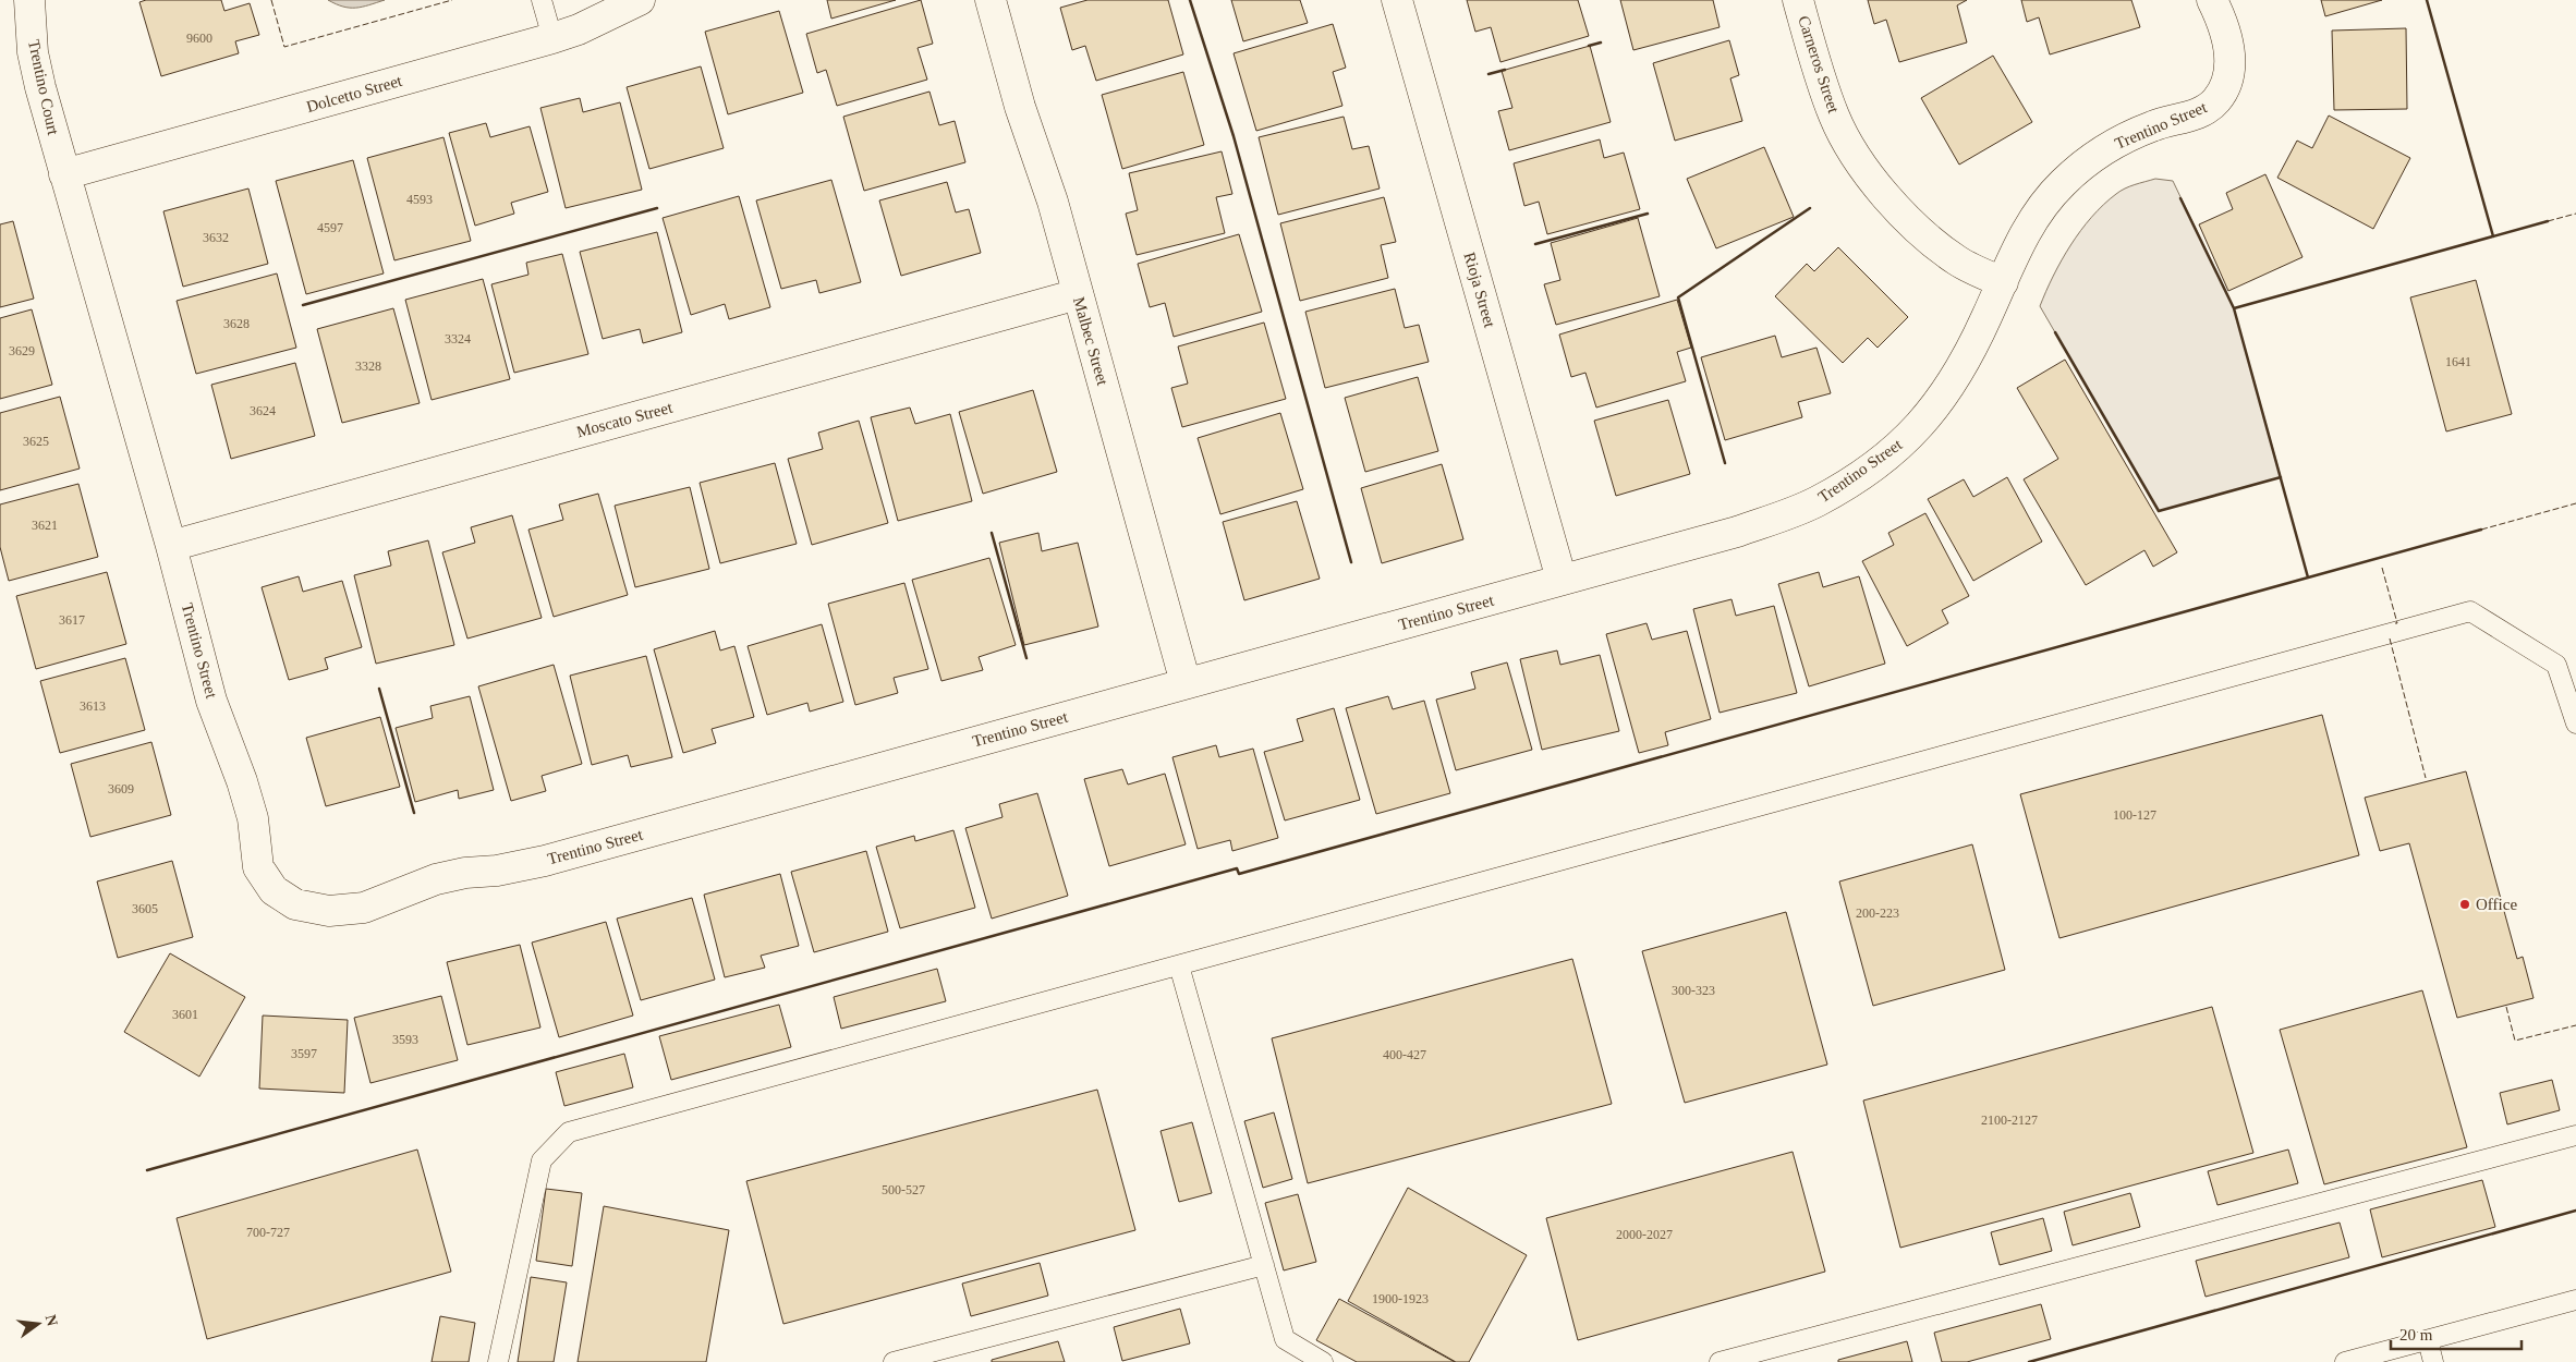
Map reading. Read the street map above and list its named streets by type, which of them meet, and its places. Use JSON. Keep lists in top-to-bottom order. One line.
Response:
{"streets":{"street":["Carneros Street","Trentino Court","Dolcetto Street","Trentino Street","Rioja Street","Malbec Street","Moscato Street"]},"crossings":[["Carneros Street","Trentino Street"],["Trentino Court","Dolcetto Street"],["Trentino Court","Trentino Street"],["Dolcetto Street","Trentino Street"],["Trentino Street","Rioja Street"],["Trentino Street","Malbec Street"],["Trentino Street","Moscato Street"],["Malbec Street","Moscato Street"]],"places":["Office"],"house_numbers":["9600","4593","4597","3632","3628","3324","3629","1641","3328","3624","3625","3621","3617","3613","3609","100-127","3605","200-223","300-323","3601","3593","3597","400-427","2100-2127","500-527","700-727","2000-2027","1900-1923"],"scale_bar":"20 m","north":"right"}
